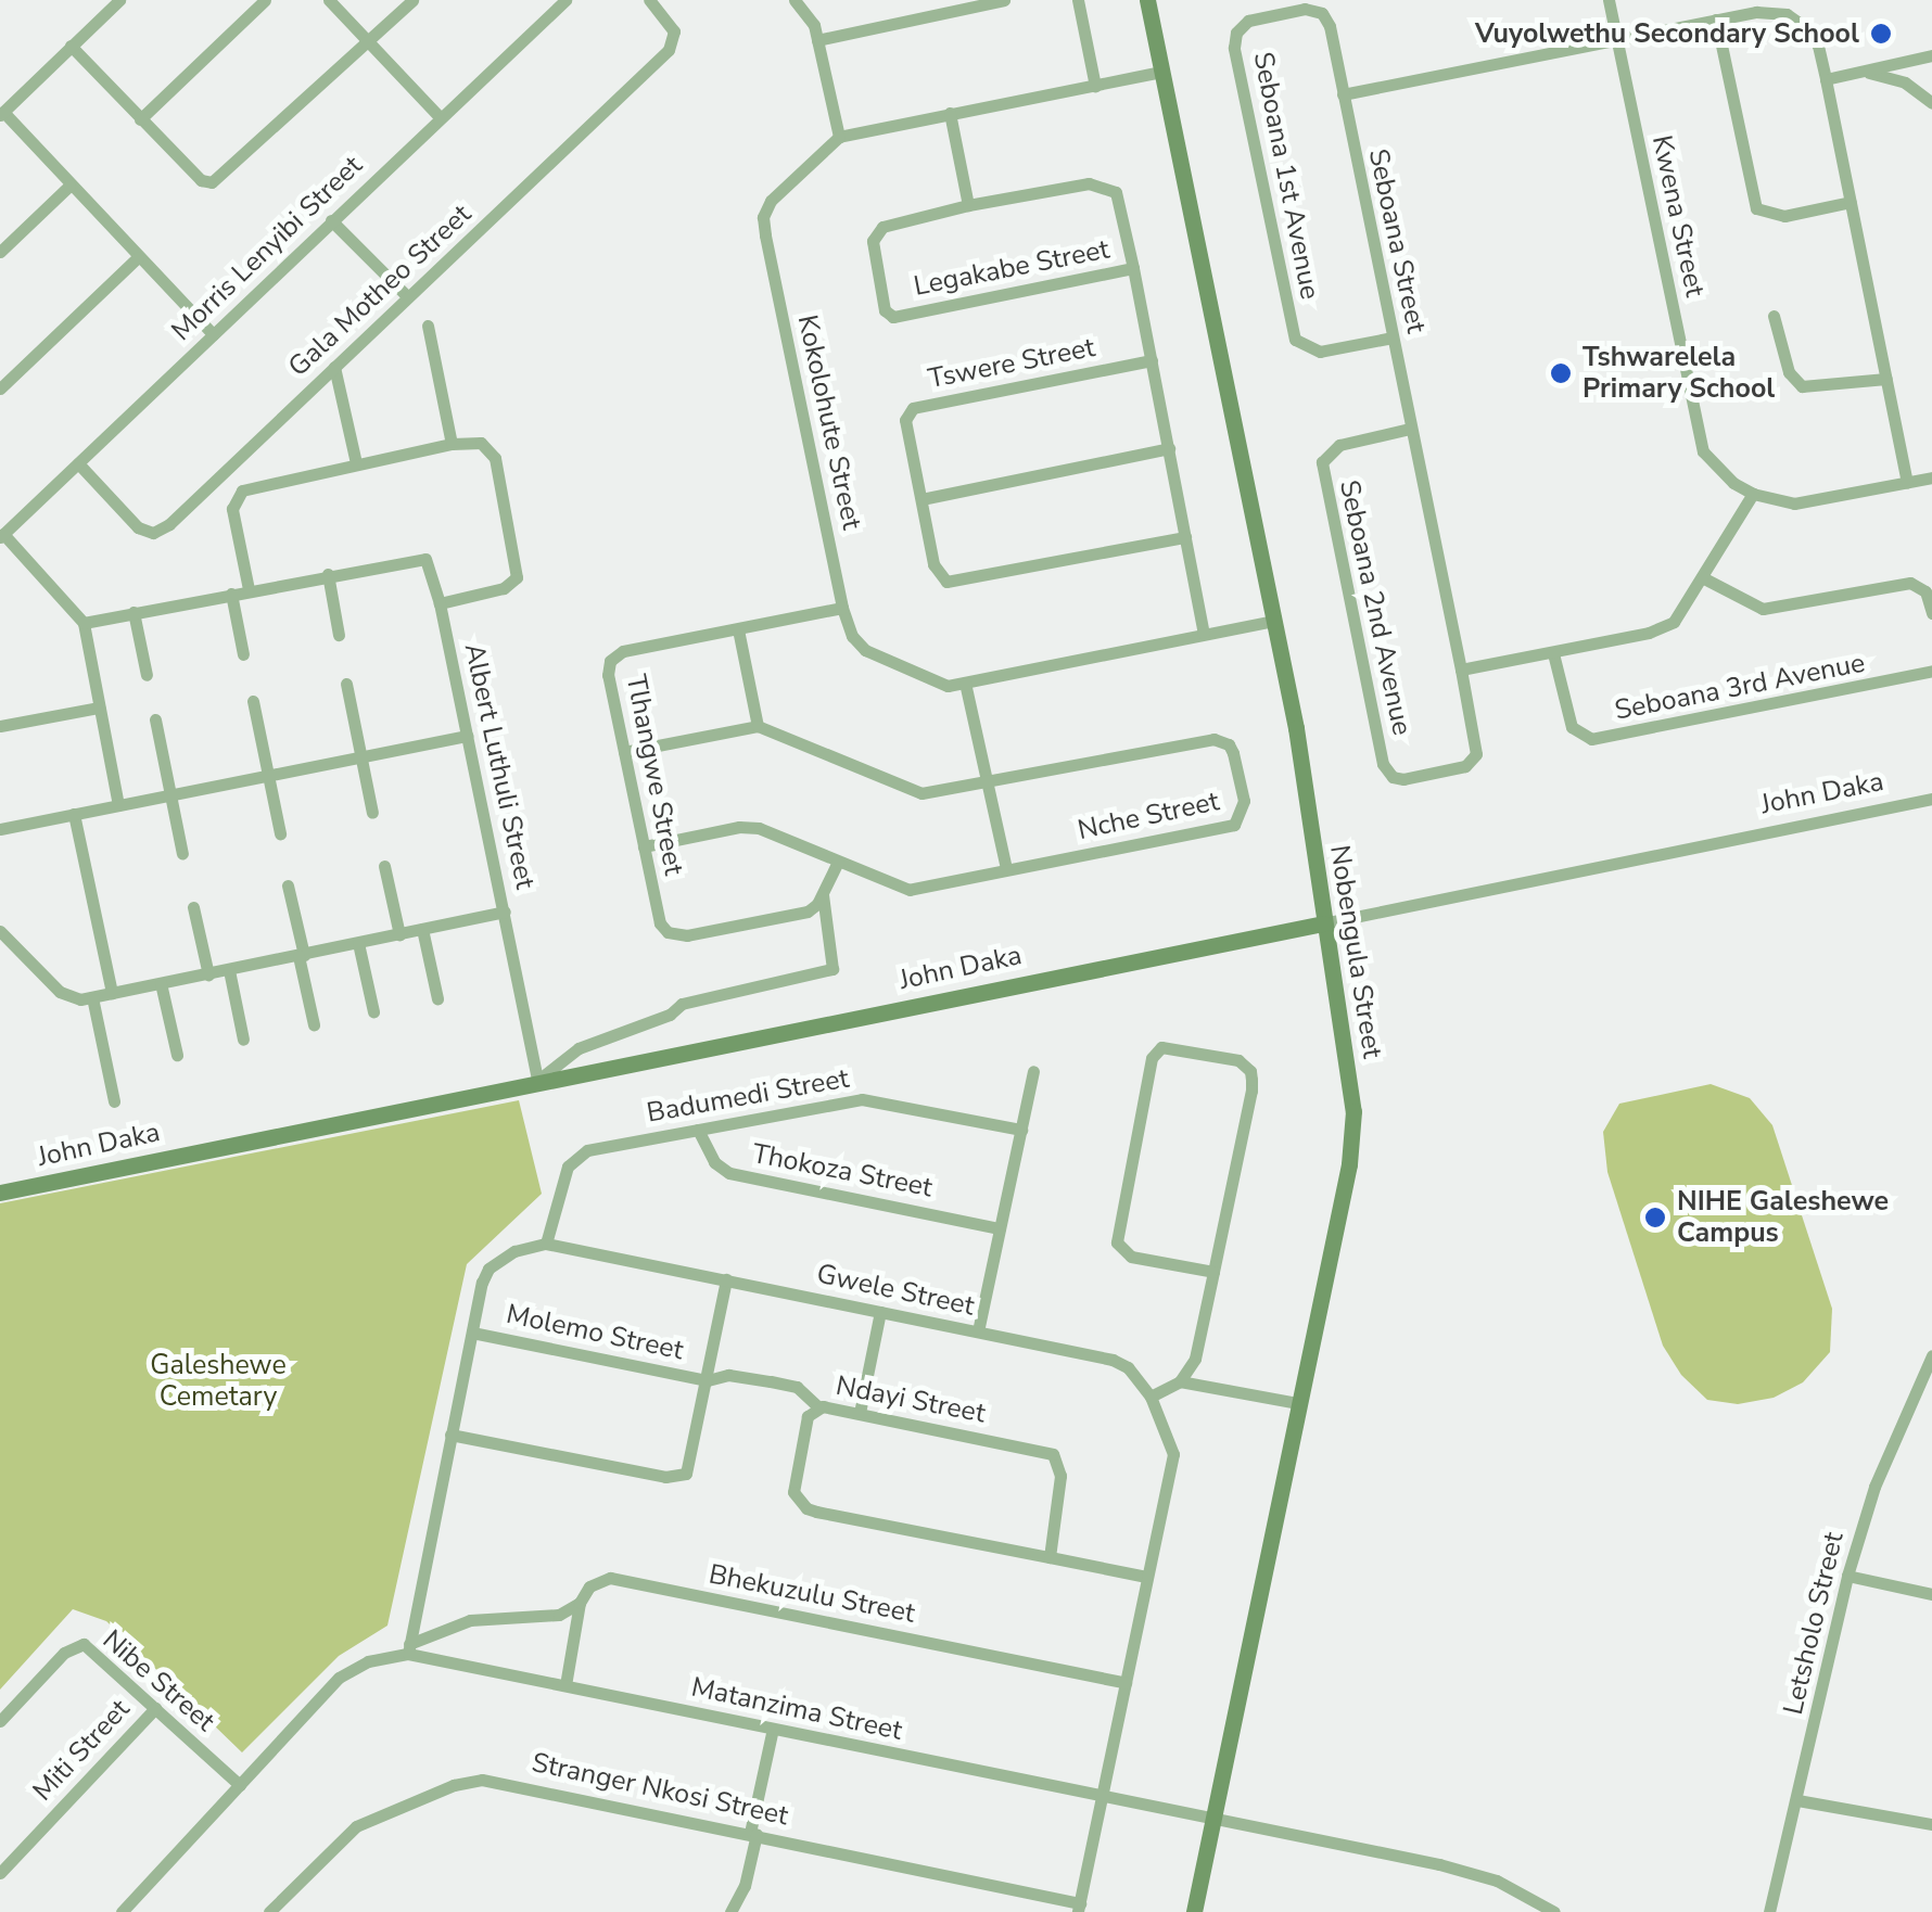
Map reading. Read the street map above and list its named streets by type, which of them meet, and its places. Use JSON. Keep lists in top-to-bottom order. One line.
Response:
{"streets":{"street":["Seboana 1st Avenue","Kwena Street","Seboana Street","Morris Lenyibi Street","Legakabe Street","Gala Motheo Street","Tswere Street","Kokolohute Street","Seboana 2nd Avenue","Seboana 3rd Avenue","Albert Luthuli Street","Tlhangwe Street","John Daka","Nche Street","Nobengula Street","Badumedi Street","Thokoza Street","Gwele Street","Molemo Street","Ndayi Street","Bhekuzulu Street","Letsholo Street","Nibe Street","Matanzima Street","Miti Street","Stranger Nkosi Street"]},"crossings":[["Seboana 1st Avenue","Seboana Street"],["Seboana Street","Seboana 2nd Avenue"],["Morris Lenyibi Street","Gala Motheo Street"],["Morris Lenyibi Street","Albert Luthuli Street"],["Legakabe Street","Tswere Street"],["Legakabe Street","Kokolohute Street"],["Kokolohute Street","Tlhangwe Street"],["Kokolohute Street","Nobengula Street"],["Albert Luthuli Street","John Daka"],["Tlhangwe Street","Nche Street"],["John Daka","Nobengula Street"],["Nobengula Street","Matanzima Street"],["Badumedi Street","Thokoza Street"],["Badumedi Street","Gwele Street"],["Gwele Street","Molemo Street"],["Gwele Street","Ndayi Street"],["Gwele Street","Bhekuzulu Street"],["Gwele Street","Matanzima Street"],["Gwele Street","Stranger Nkosi Street"],["Nibe Street","Matanzima Street"],["Nibe Street","Miti Street"]],"parks":["Galeshewe Cemetary"],"places":["Vuyolwethu Secondary School","Tshwarelela Primary School","NIHE Galeshewe Campus"]}
